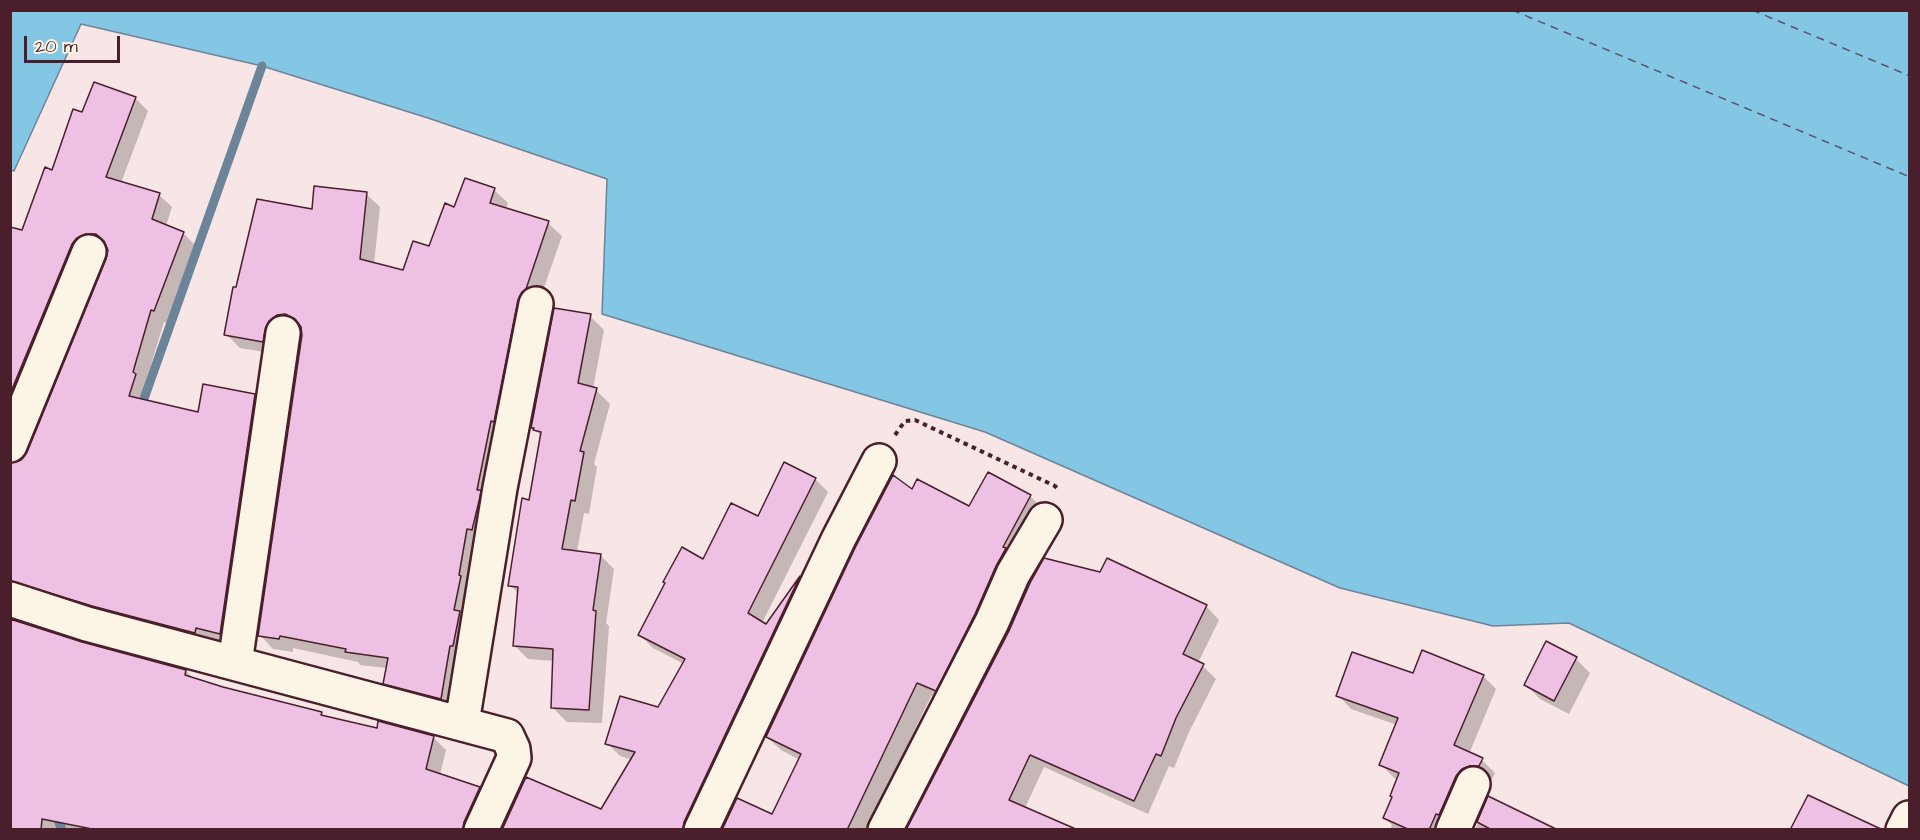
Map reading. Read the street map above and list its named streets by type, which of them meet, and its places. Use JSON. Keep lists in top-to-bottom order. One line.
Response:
{"scale_bar":"20 m"}
